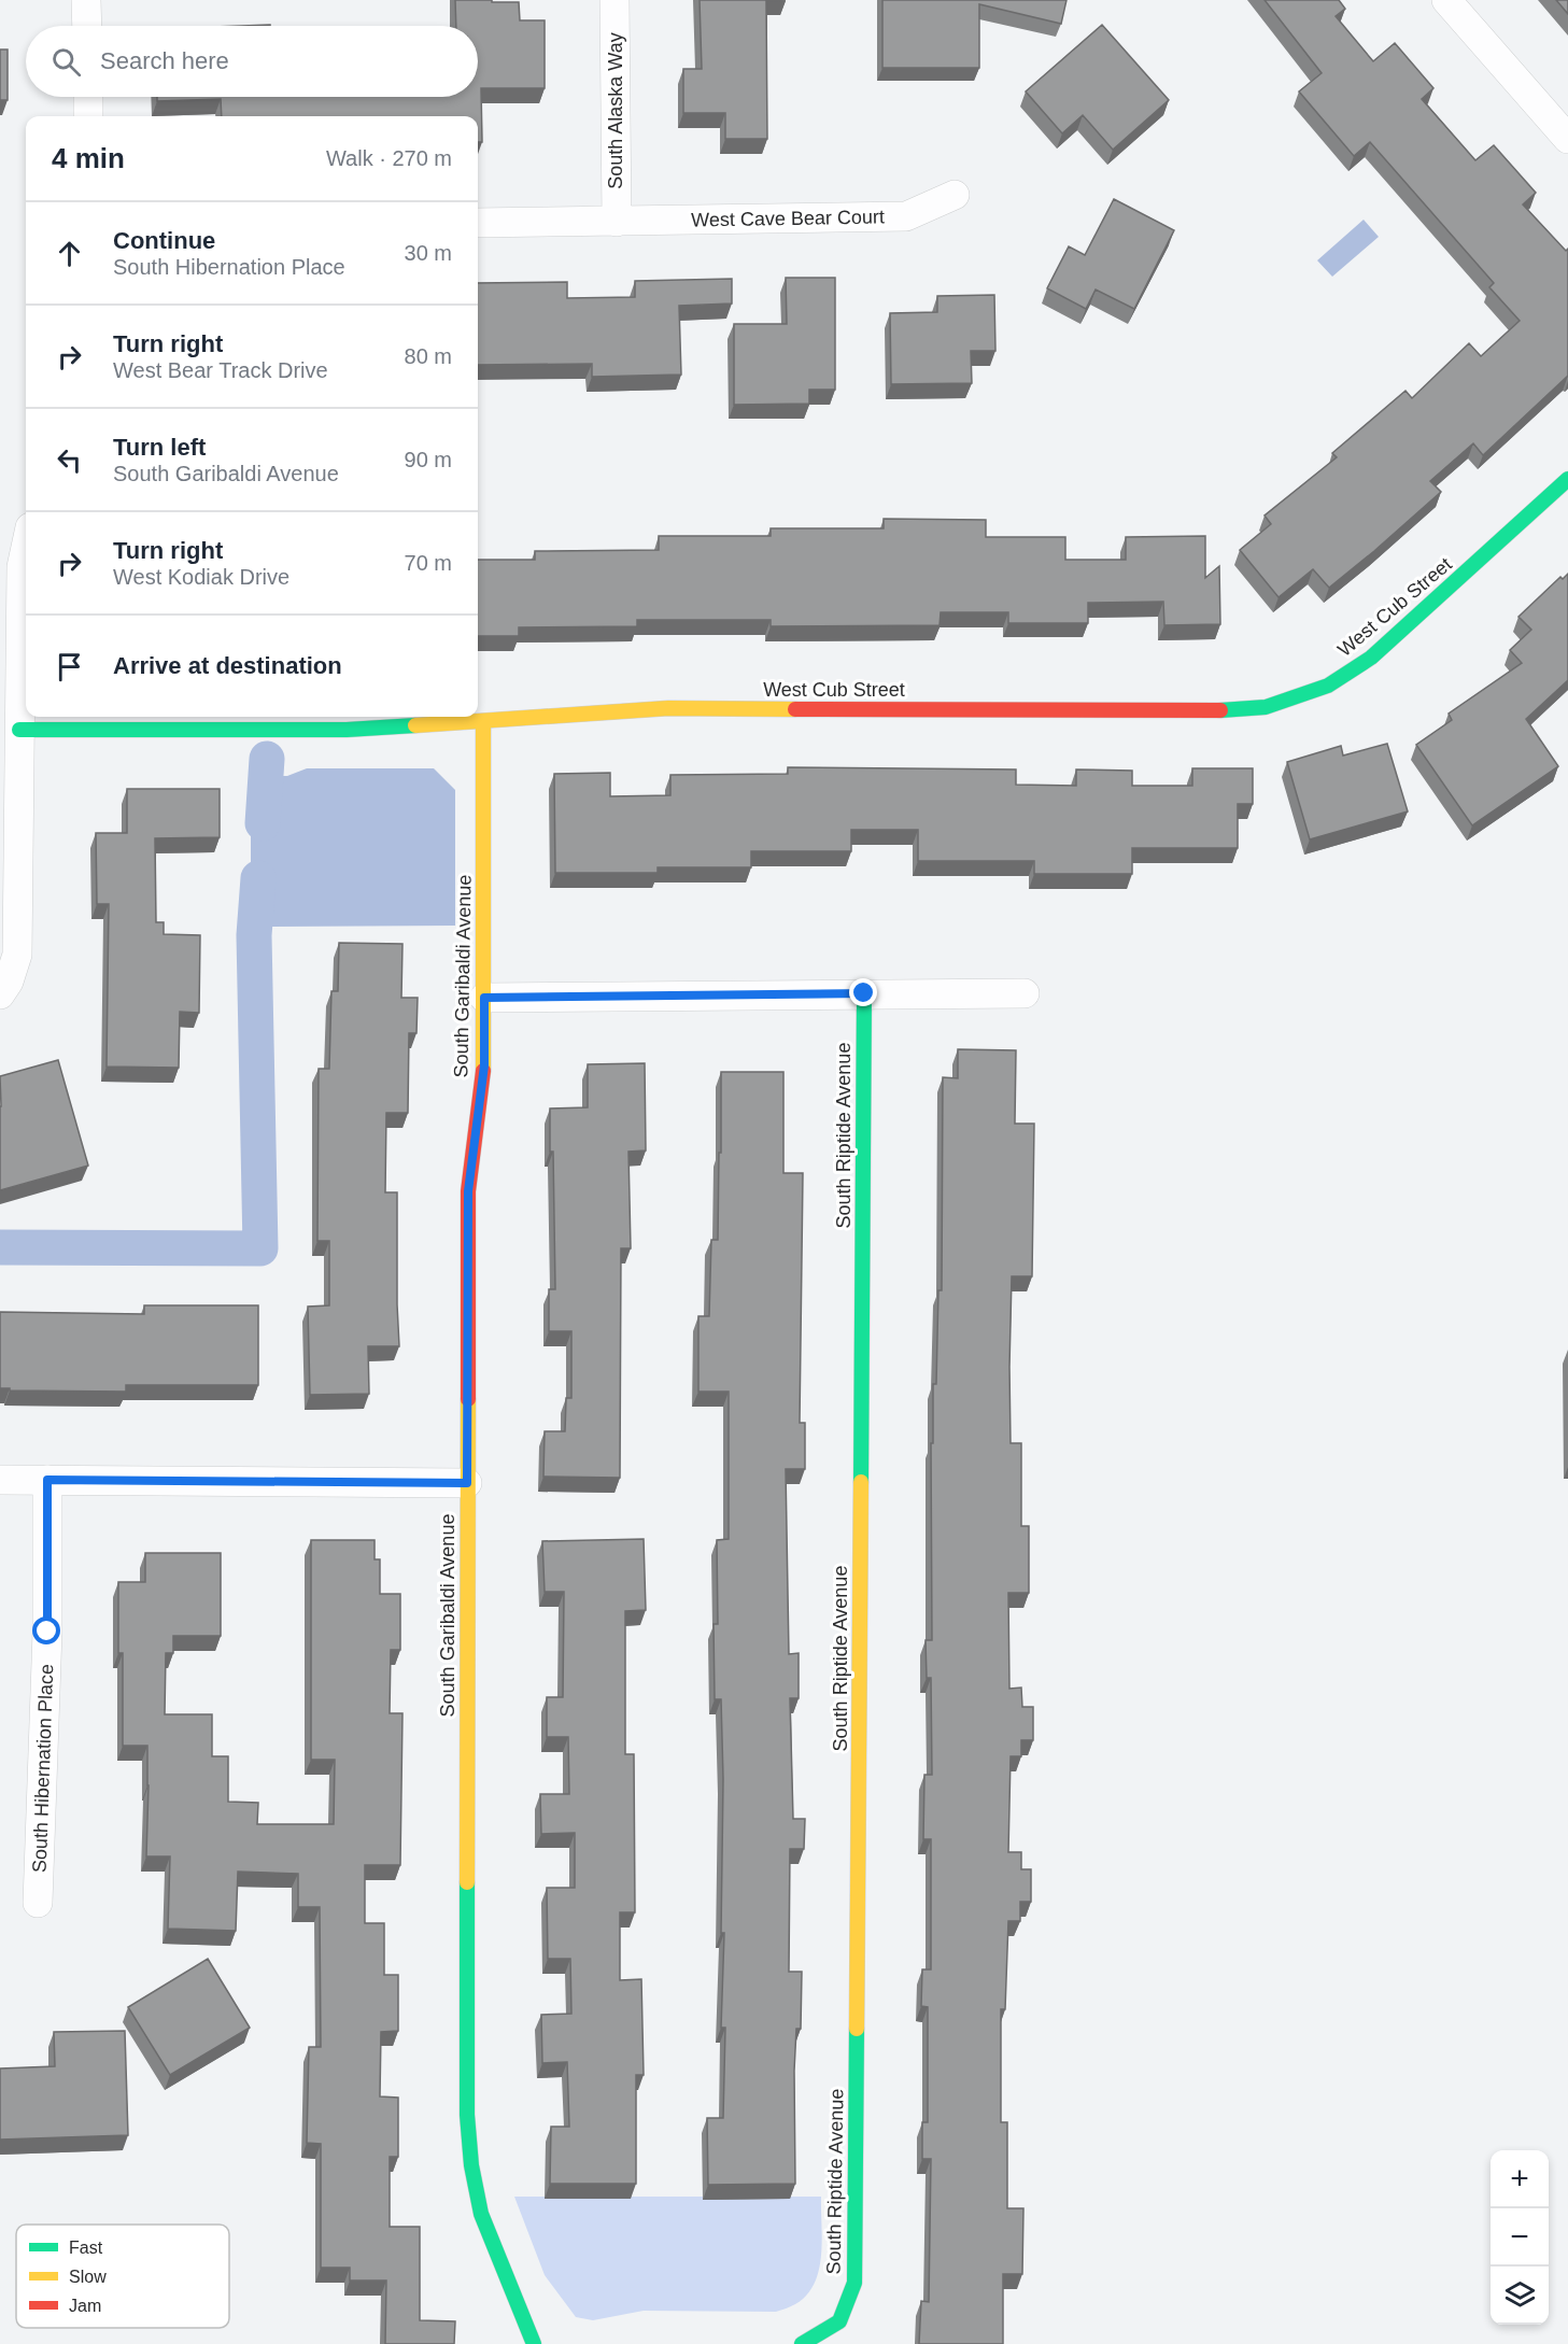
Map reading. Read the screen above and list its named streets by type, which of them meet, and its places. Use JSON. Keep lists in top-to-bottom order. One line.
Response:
{"streets":{"street":["South Alaska Way","West Cave Bear Court","West Cub Street","South Garibaldi Avenue","South Riptide Avenue","South Hibernation Place"]},"crossings":[["South Alaska Way","West Cave Bear Court"],["West Cub Street","South Garibaldi Avenue"]],"legend":["Fast","Slow","Jam"],"page":{"search":"Search here","heading":["4 min","Walk · 270 m"],"list":[["Continue","South Hibernation Place","30 m"],["Turn right","West Bear Track Drive","80 m"],["Turn left","South Garibaldi Avenue","90 m"],["Turn right","West Kodiak Drive","70 m"],"Arrive at destination"],"map_buttons":["+","−"]}}
